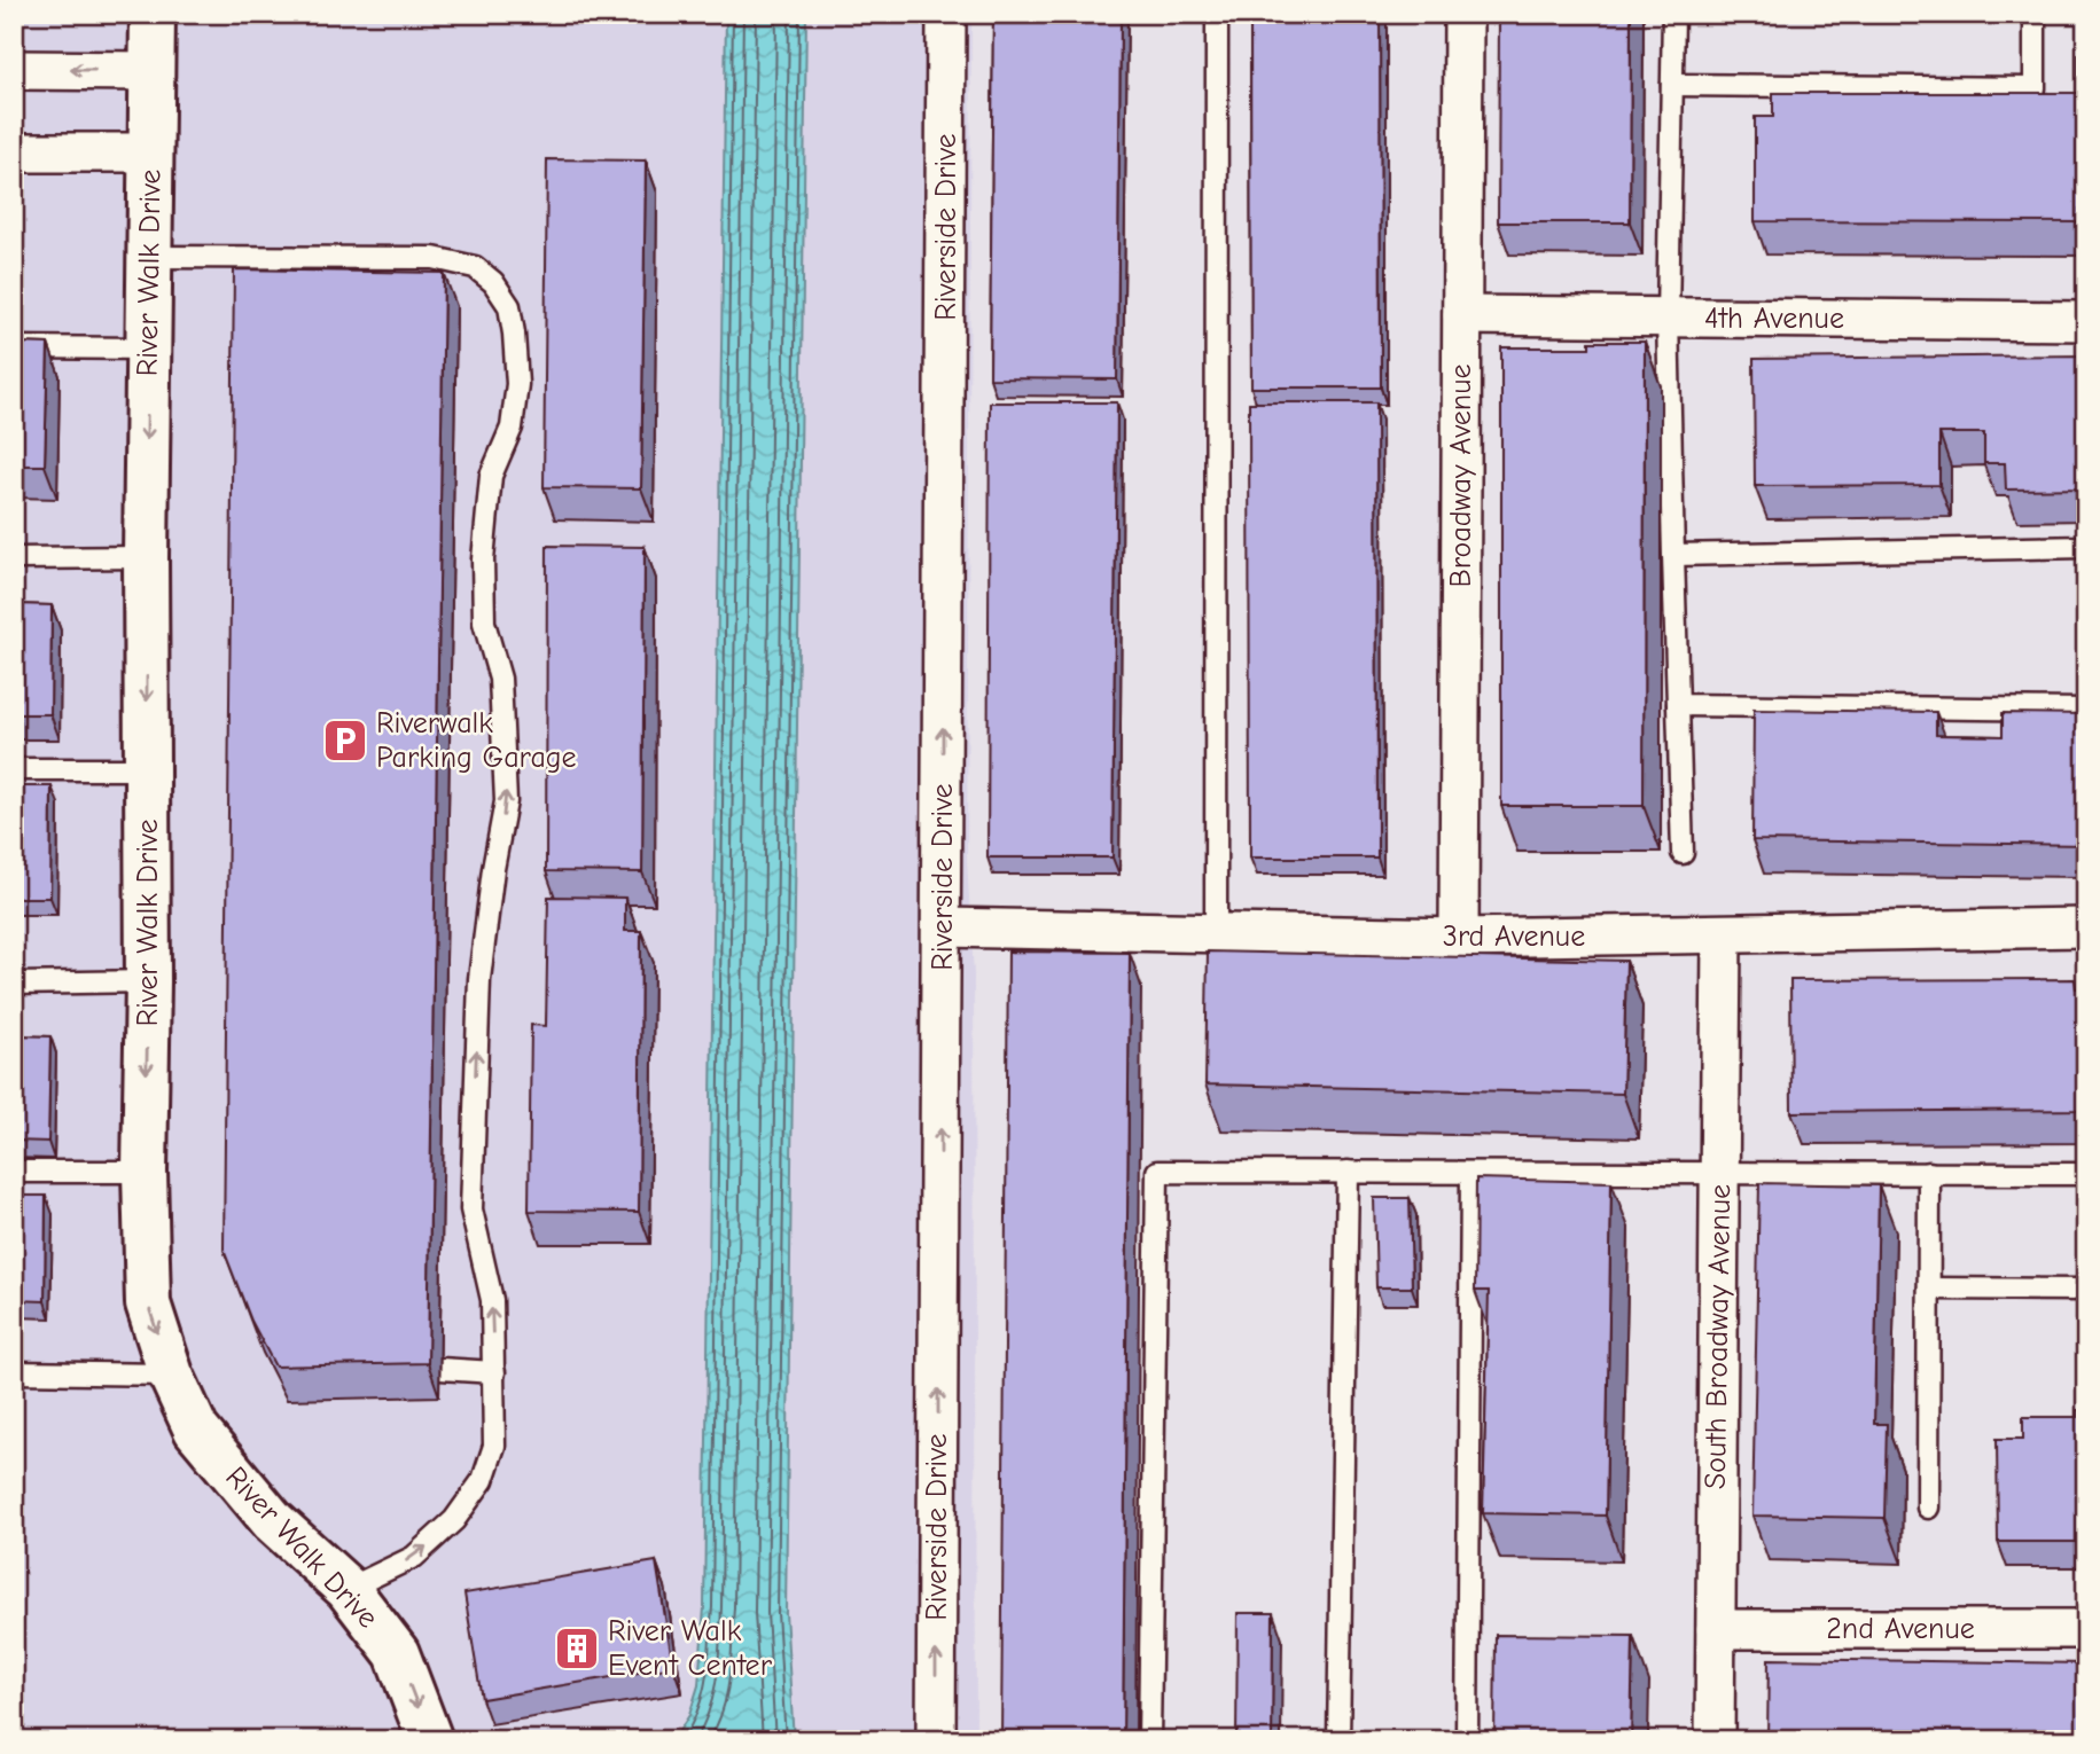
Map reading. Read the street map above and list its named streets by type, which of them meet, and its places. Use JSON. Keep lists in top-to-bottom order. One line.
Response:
{"streets":{"street":["Riverside Drive","River Walk Drive","4th Avenue","Broadway Avenue","3rd Avenue","South Broadway Avenue","2nd Avenue"]},"crossings":[["Riverside Drive","3rd Avenue"],["4th Avenue","Broadway Avenue"],["Broadway Avenue","3rd Avenue"],["3rd Avenue","South Broadway Avenue"],["South Broadway Avenue","2nd Avenue"]],"one_way":["Riverside Drive","River Walk Drive"],"places":{"parking":["Riverwalk Parking Garage"],"building":["River Walk Event Center"]}}
